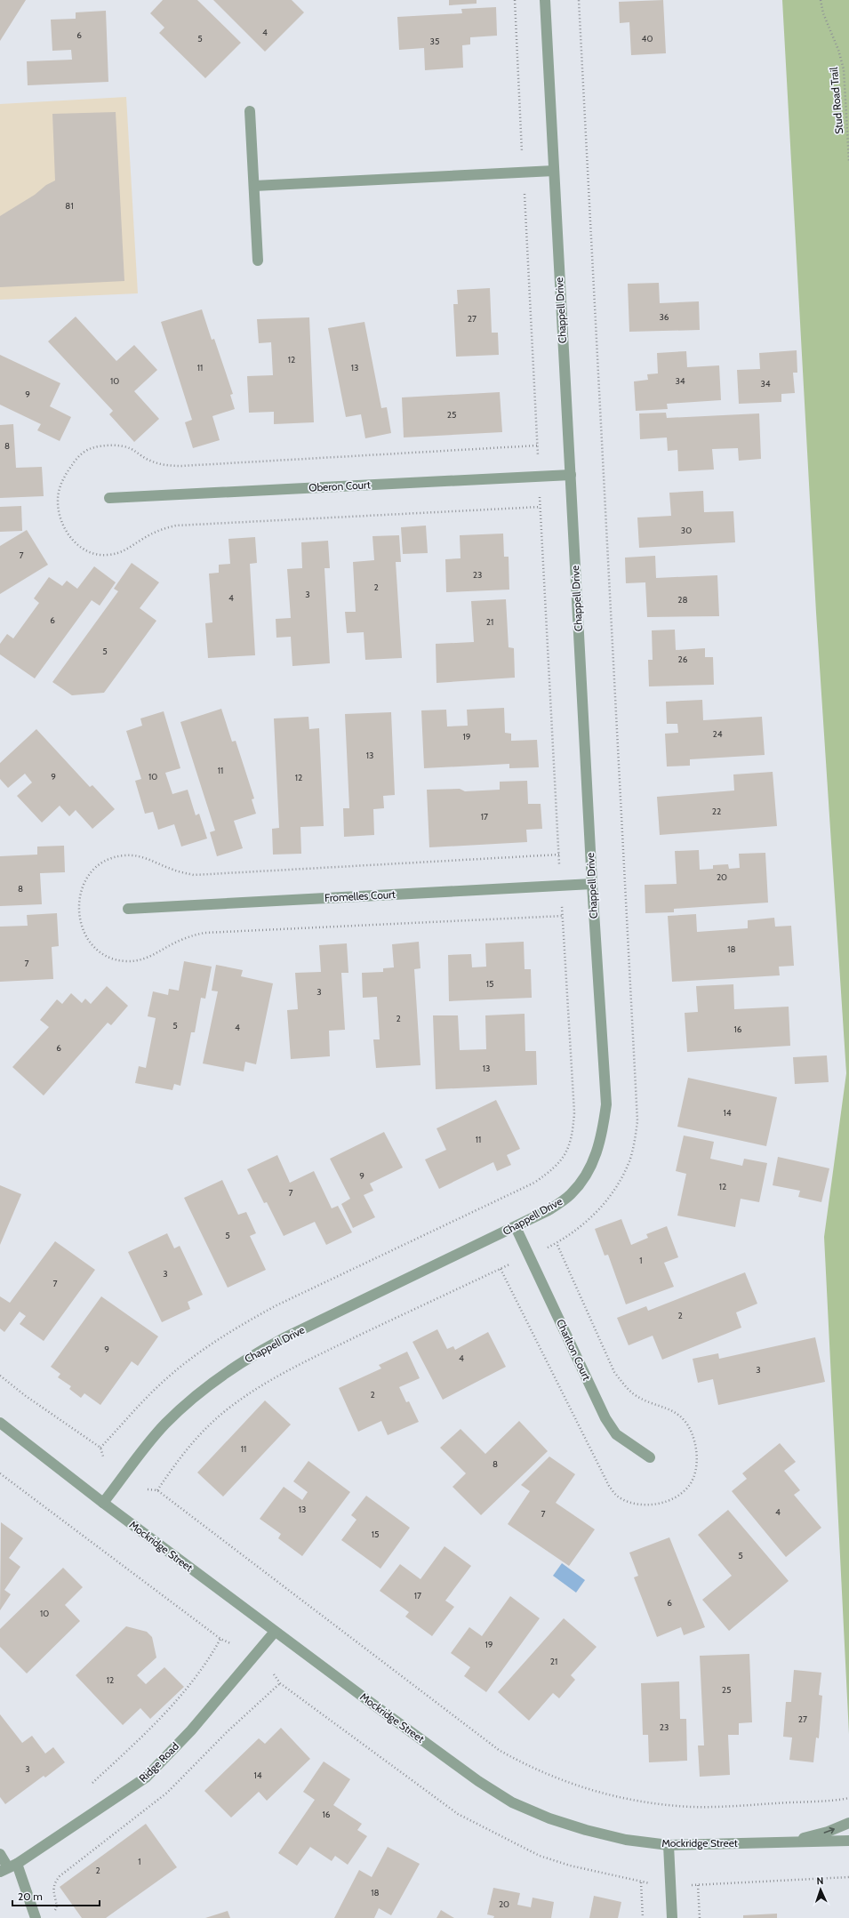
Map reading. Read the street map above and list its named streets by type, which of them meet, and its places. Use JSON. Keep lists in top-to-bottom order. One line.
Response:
{"streets":{"street":["Chappell Drive","Oberon Court","Fromelles Court","Charlton Court","Mockridge Street","Ridge Road"],"path":["Stud Road Trail"]},"crossings":[["Chappell Drive","Oberon Court"],["Chappell Drive","Fromelles Court"],["Chappell Drive","Charlton Court"],["Chappell Drive","Mockridge Street"],["Mockridge Street","Ridge Road"]],"house_numbers":["4","6","5","40","35","81","36","27","12","11","13","10","34","34","9","25","8","30","7","23","2","3","4","28","6","21","5","26","24","19","13","11","9","10","12","22","17","20","8","18","7","15","3","2","5","4","16","6","13","14","11","9","12","7","5","1","3","7","2","9","4","3","2","11","8","13","4","7","15","5","17","6","10","19","21","12","25","27","23","3","14","16","1","2","18","20"],"scale_bar":"20 m","north":"top"}
